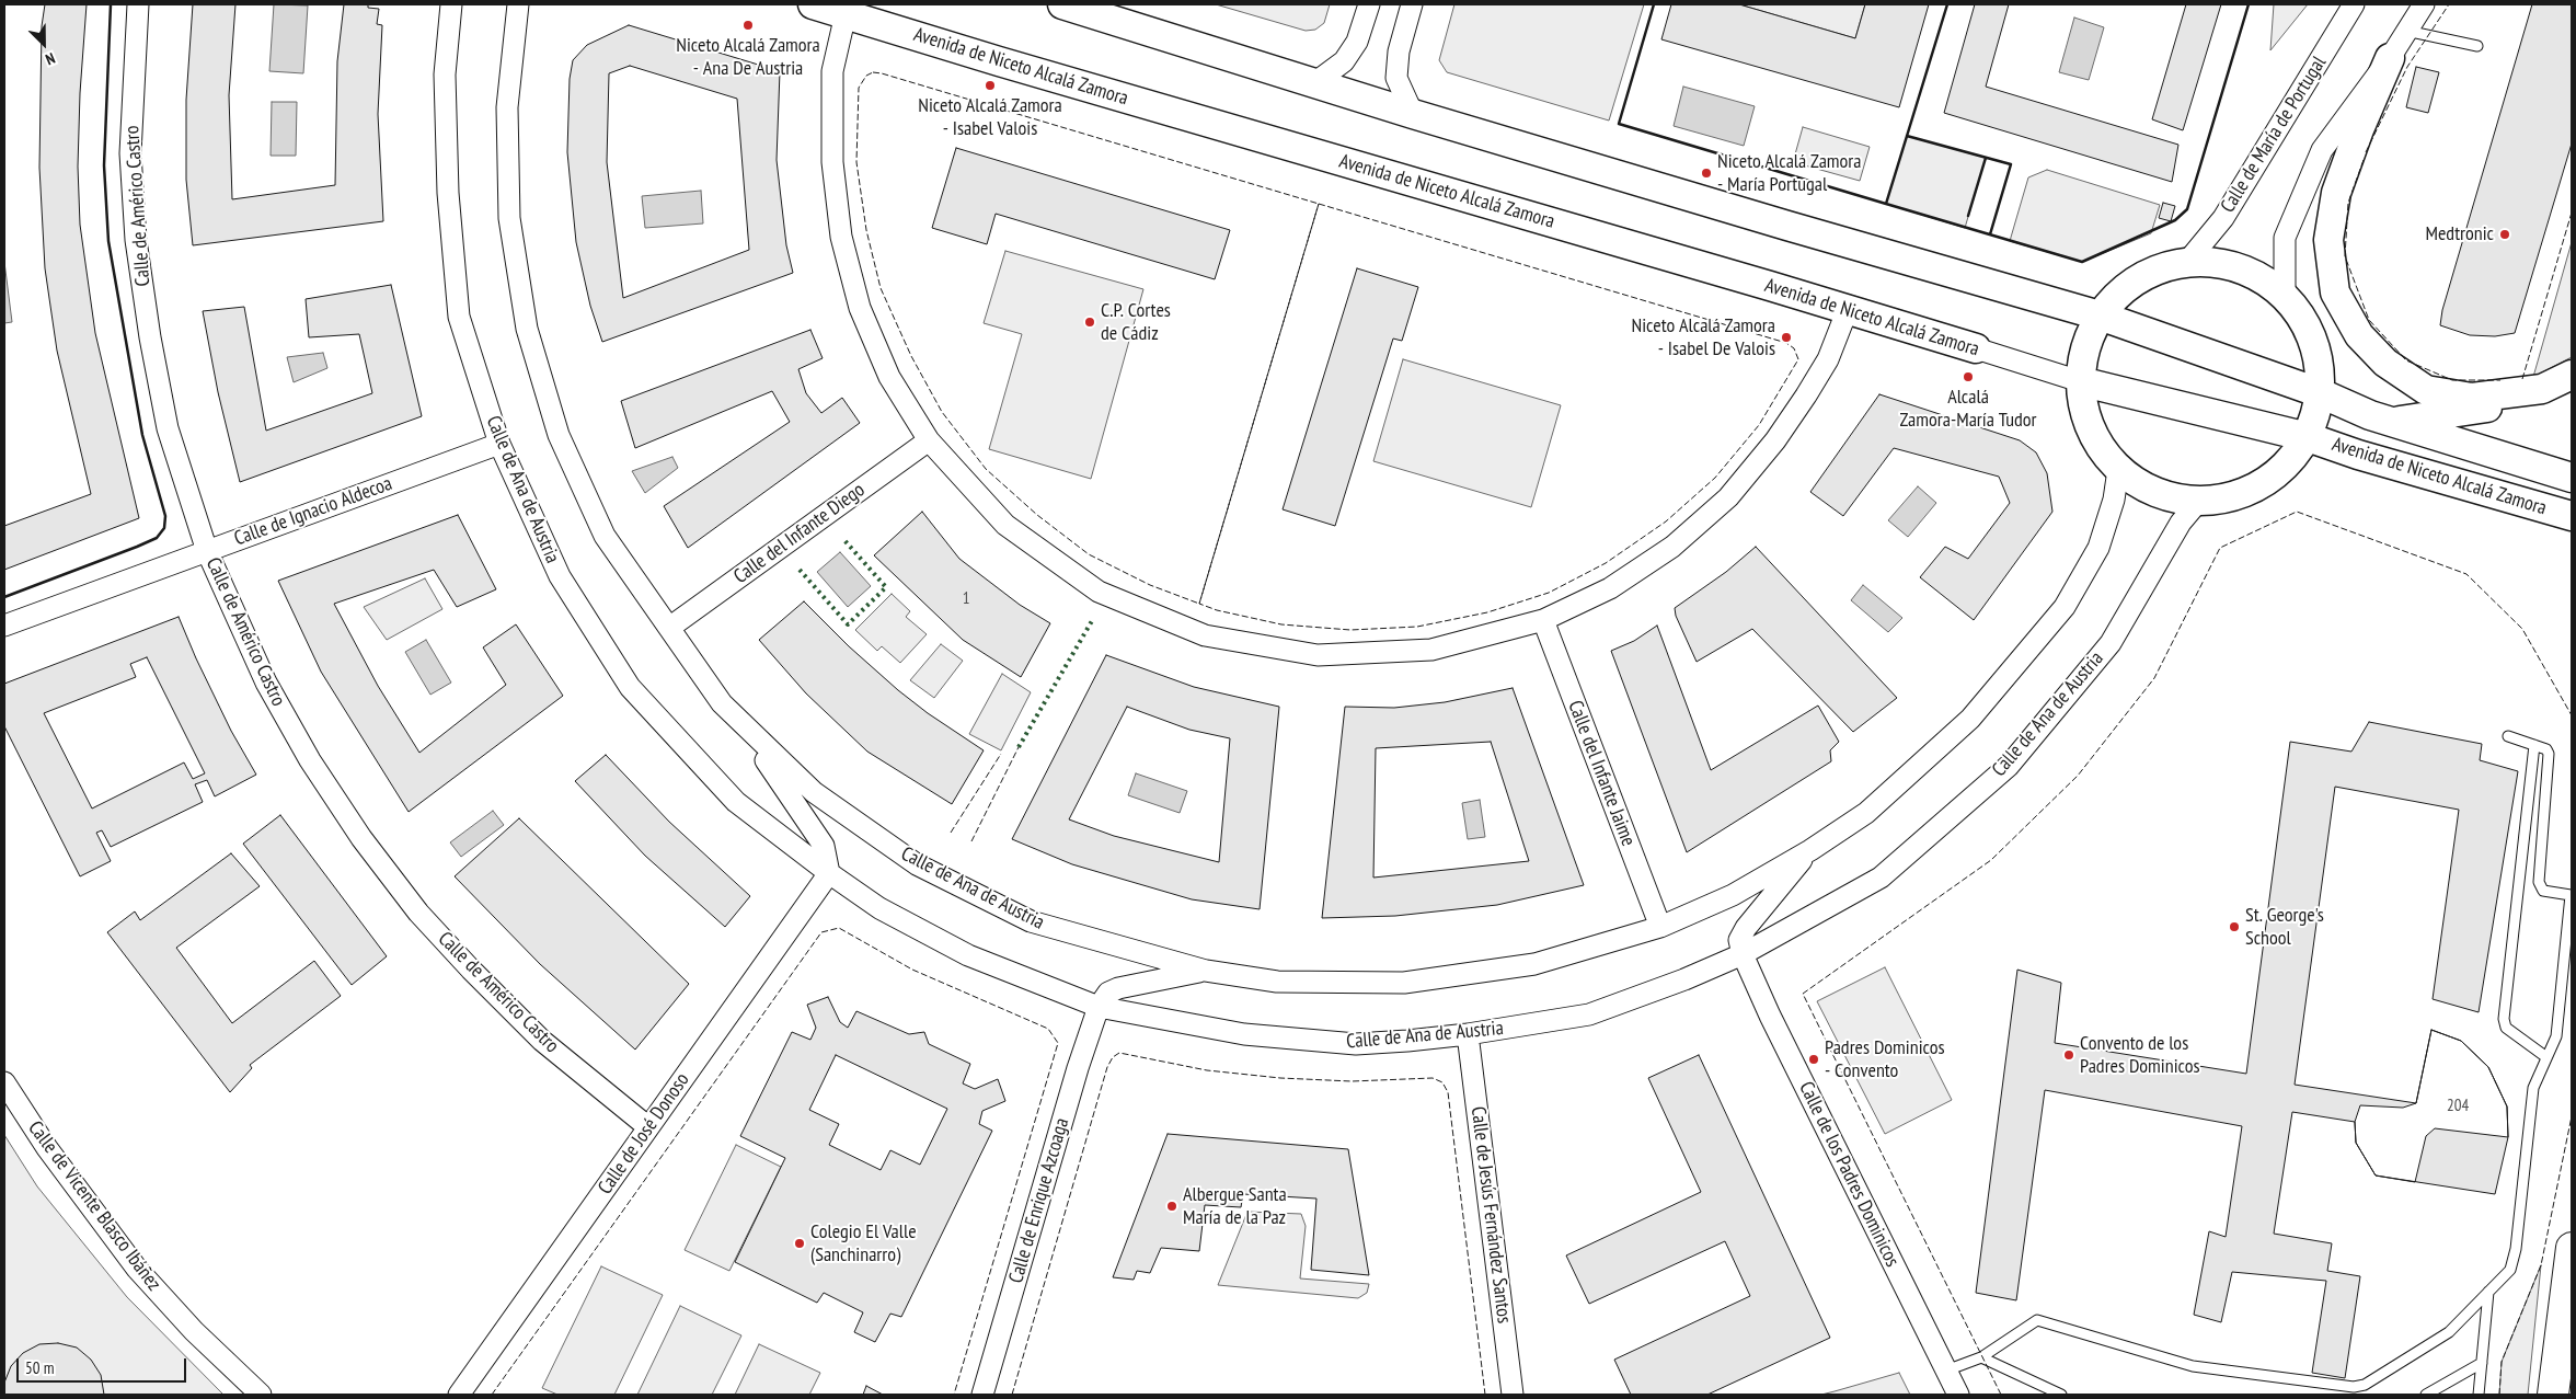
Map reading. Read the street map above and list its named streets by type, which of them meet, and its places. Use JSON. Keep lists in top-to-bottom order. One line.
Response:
{"streets":{"street":["Avenida de Niceto Alcalá Zamora","Calle de María de Portugal","Calle de Américo Castro","Calle de Ana de Austria","Calle de Ignacio Aldecoa","Calle del Infante Diego","Calle del Infante Jaime","Calle de José Donoso","Calle de los Padres Dominicos","Calle de Enrique Azcoaga","Calle de Vicente Blasco Ibáñez","Calle de Jesús Fernández Santos"]},"crossings":[["Avenida de Niceto Alcalá Zamora","Calle de María de Portugal"],["Avenida de Niceto Alcalá Zamora","Calle de Ana de Austria"],["Calle de Américo Castro","Calle de Ignacio Aldecoa"],["Calle de Américo Castro","Calle de José Donoso"],["Calle de Ana de Austria","Calle de Ignacio Aldecoa"],["Calle de Ana de Austria","Calle del Infante Diego"],["Calle de Ana de Austria","Calle del Infante Jaime"],["Calle de Ana de Austria","Calle de José Donoso"],["Calle de Ana de Austria","Calle de los Padres Dominicos"],["Calle de Ana de Austria","Calle de Enrique Azcoaga"],["Calle de Ana de Austria","Calle de Jesús Fernández Santos"]],"places":["Niceto Alcalá Zamora - Ana De Austria","Niceto Alcalá Zamora - Isabel Valois","Niceto Alcalá Zamora - María Portugal","Medtronic","C.P. Cortes de Cádiz","Niceto Alcalá Zamora - Isabel De Valois","Alcalá Zamora-María Tudor","St. George's School","Convento de los Padres Dominicos","Padres Dominicos - Convento","Albergue Santa María de la Paz","Colegio El Valle (Sanchinarro)"],"house_numbers":["1","204"],"scale_bar":"50 m","north":"bottom right"}
